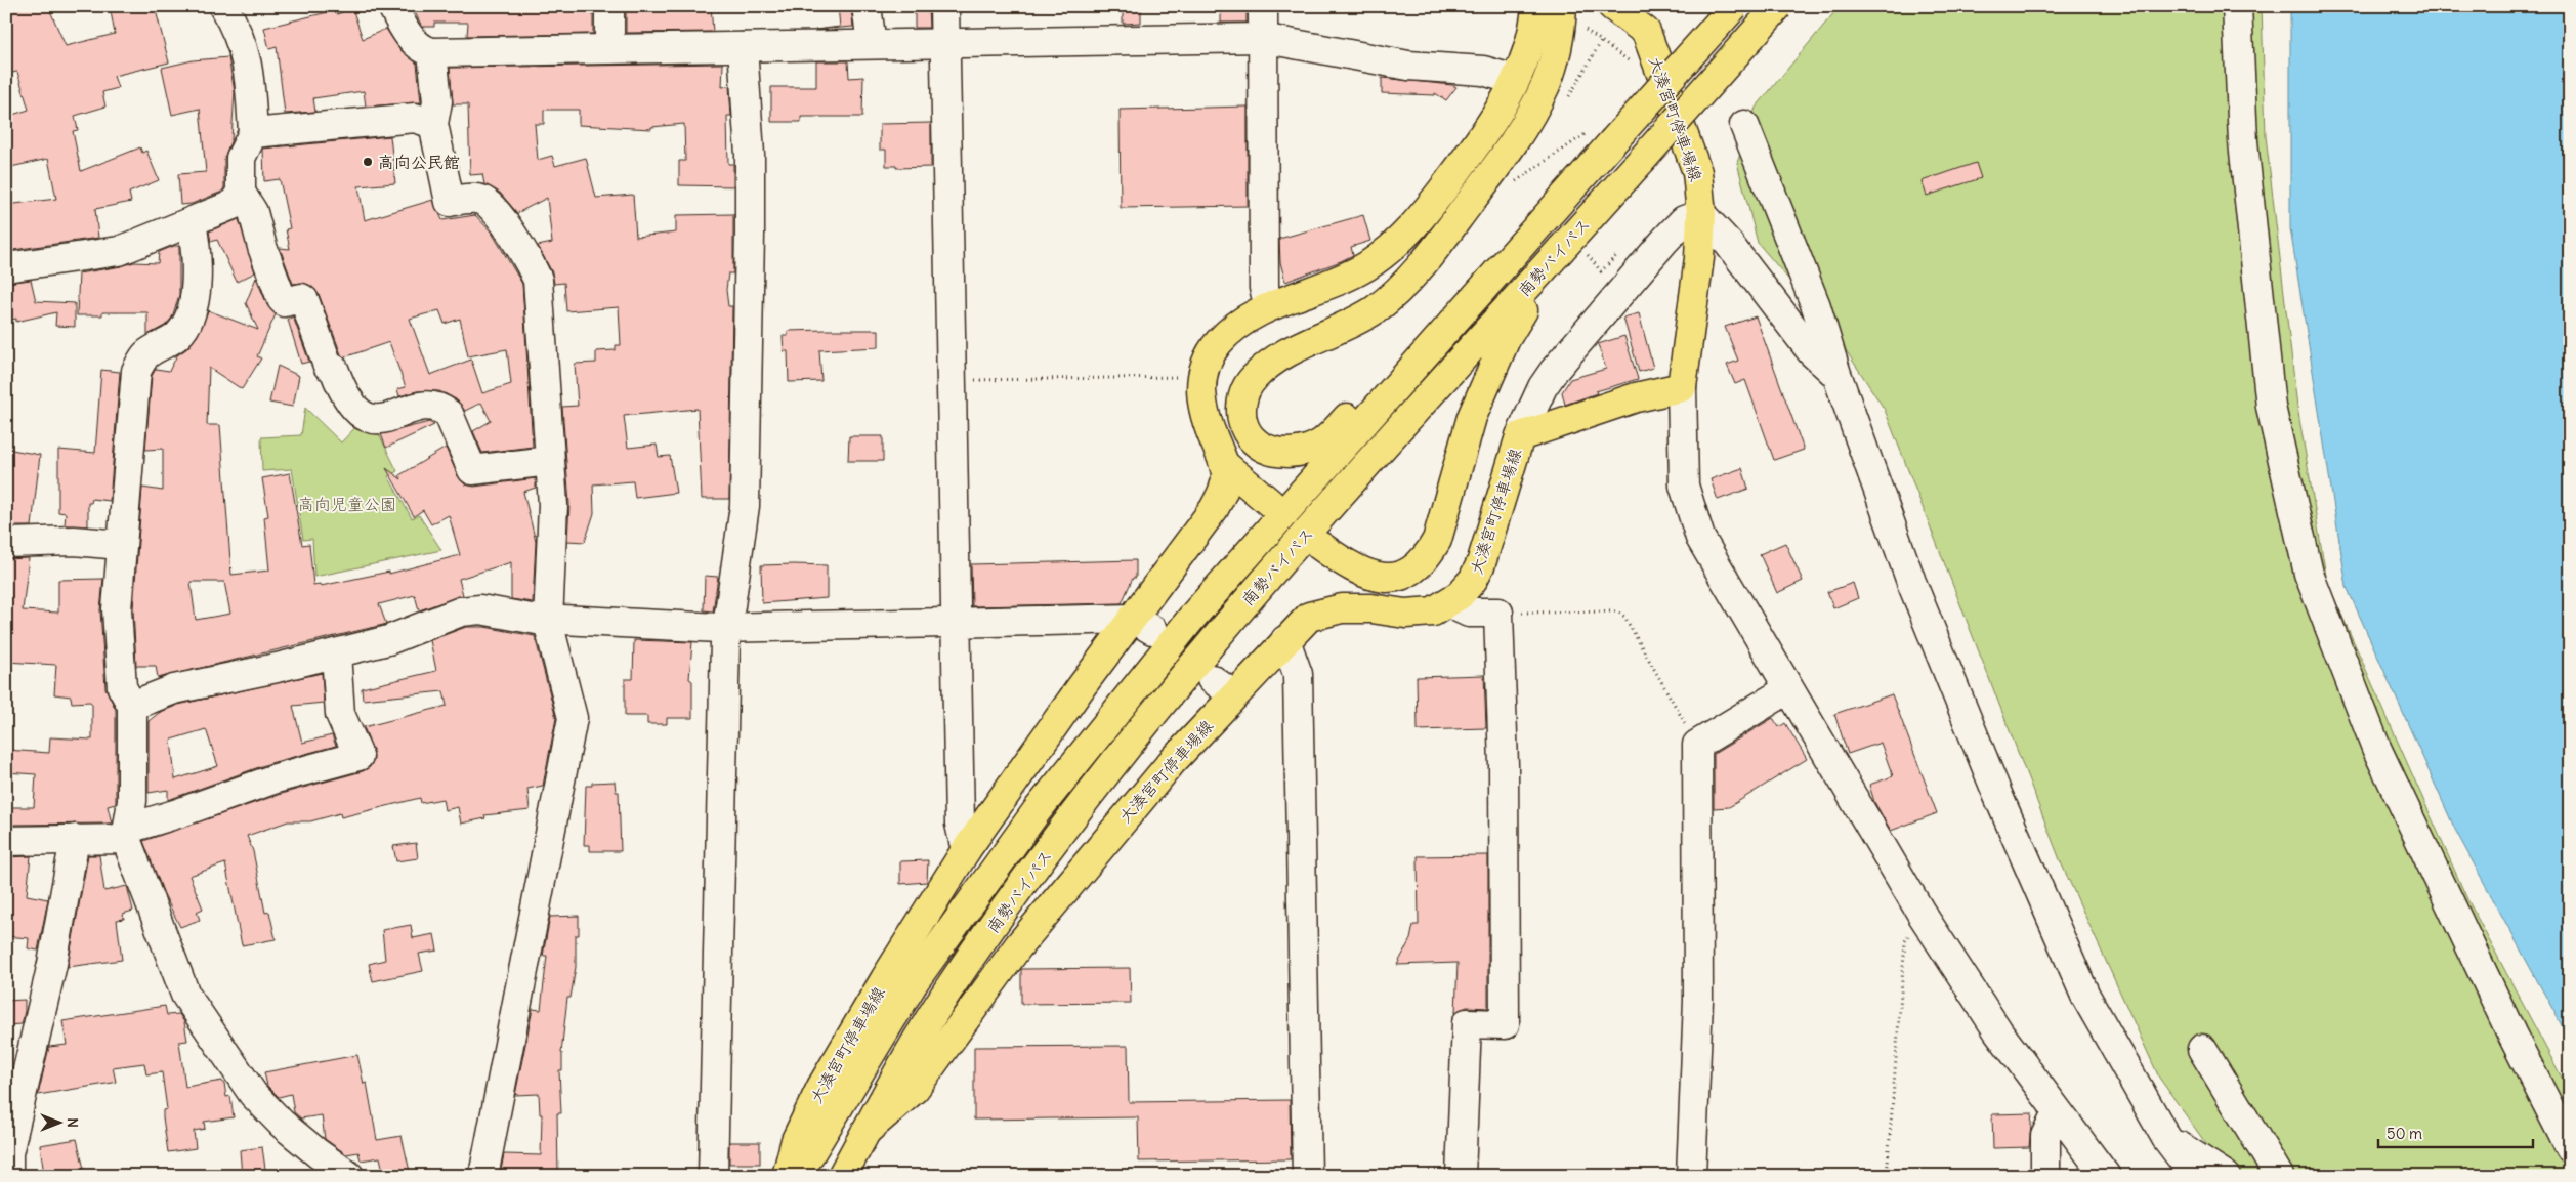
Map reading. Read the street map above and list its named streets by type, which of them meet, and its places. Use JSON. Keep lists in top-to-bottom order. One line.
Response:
{"streets":{"main road":["大湊宮町停車場線","南勢バイパス"]},"crossings":[["大湊宮町停車場線","南勢バイパス"]],"parks":["高向児童公園"],"places":["高向公民館"],"scale_bar":"50 m","north":"right"}
